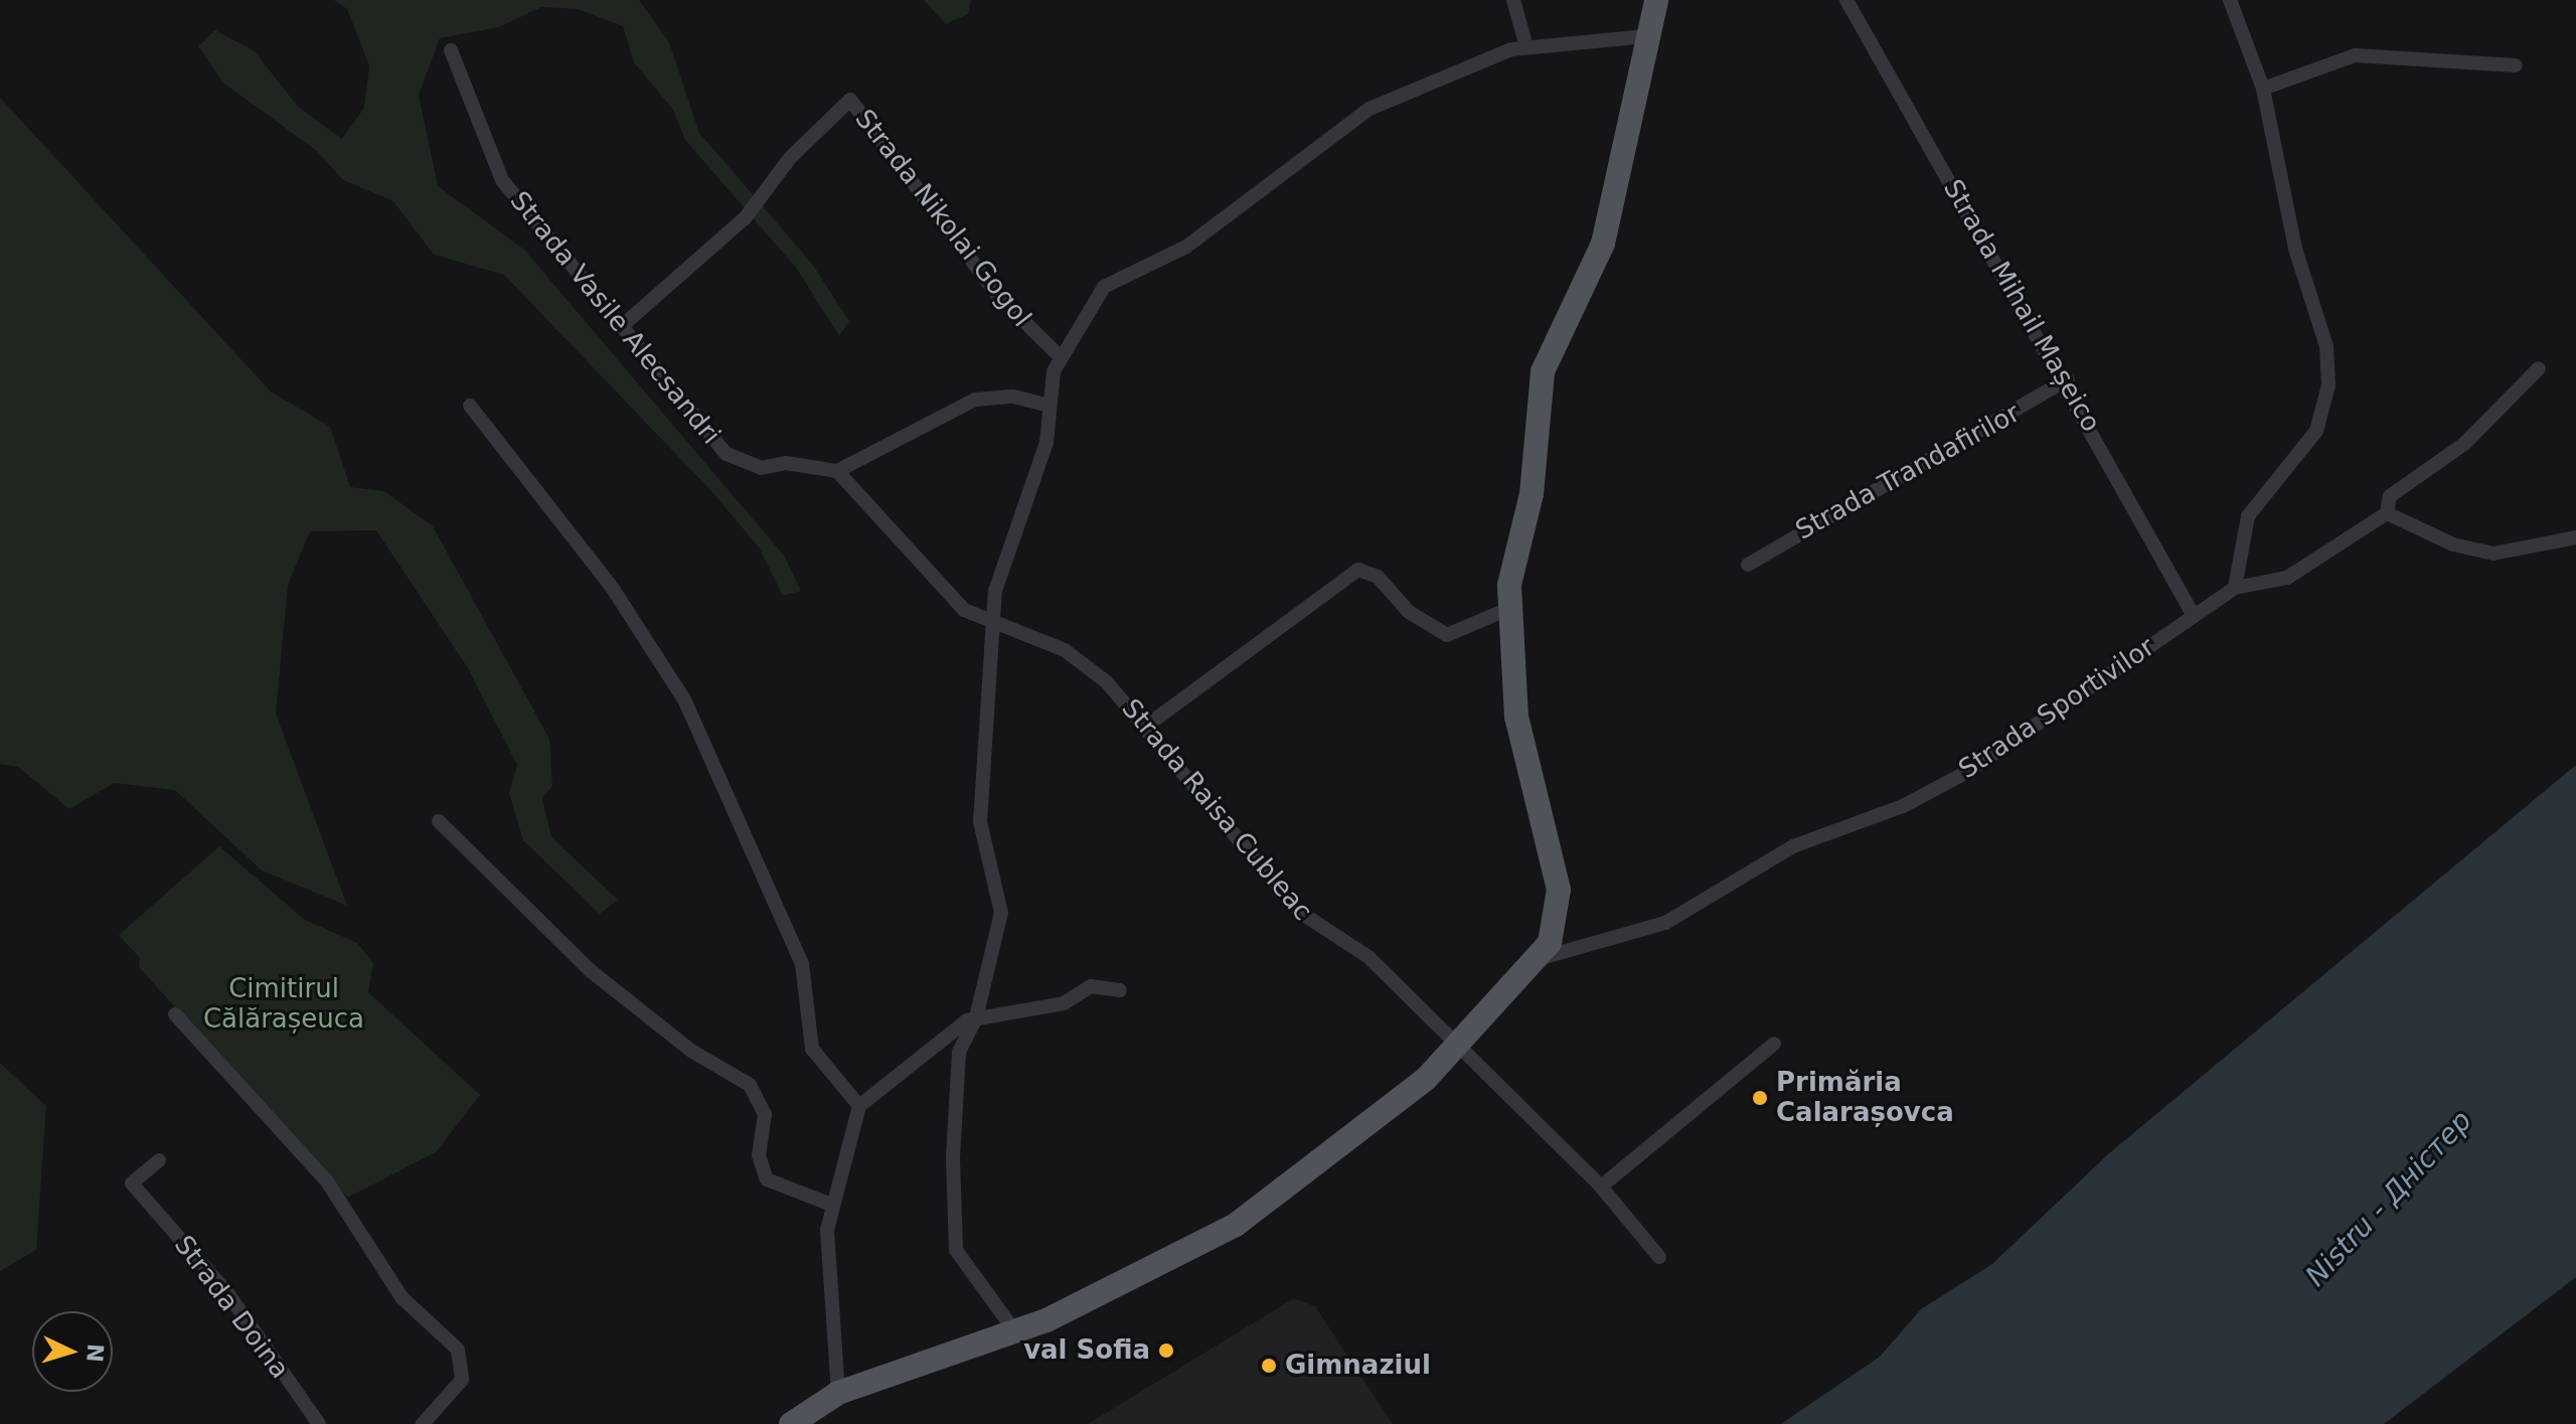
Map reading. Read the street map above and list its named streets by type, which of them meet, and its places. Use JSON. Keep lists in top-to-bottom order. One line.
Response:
{"streets":{"street":["Strada Nikolai Gogol","Strada Mihail Mașeico","Strada Vasile Alecsandri","Strada Trandafirilor","Strada Sportivilor","Strada Raisa Cubleac","Strada Doina"]},"crossings":[["Strada Nikolai Gogol","Strada Vasile Alecsandri"],["Strada Mihail Mașeico","Strada Trandafirilor"],["Strada Mihail Mașeico","Strada Sportivilor"]],"water":["Nistru - Дністер"],"parks":["Cimitirul Călărașeuca"],"places":["Primăria Calarașovca","val Sofia","Gimnaziul"],"north":"right"}
